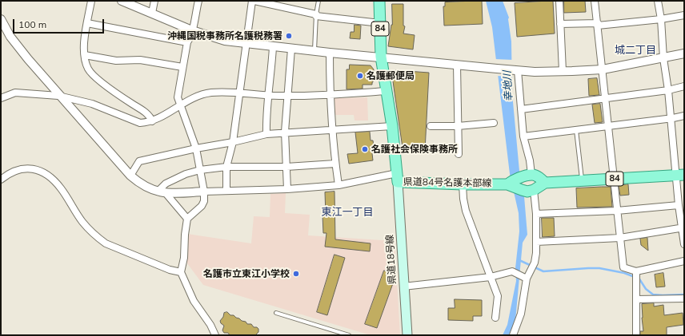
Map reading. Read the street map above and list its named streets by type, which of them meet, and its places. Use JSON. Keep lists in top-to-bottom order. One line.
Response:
{"streets":{"main road":["84","県道84号名護本部線","県道18号線"]},"crossings":[["84","県道84号名護本部線"],["県道84号名護本部線","県道18号線"]],"districts":["城二丁目","東江一丁目"],"water":["幸地川"],"places":["沖縄国税事務所名護税務署","名護郵便局","名護社会保険事務所","名護市立東江小学校"],"scale_bar":"100 m"}
